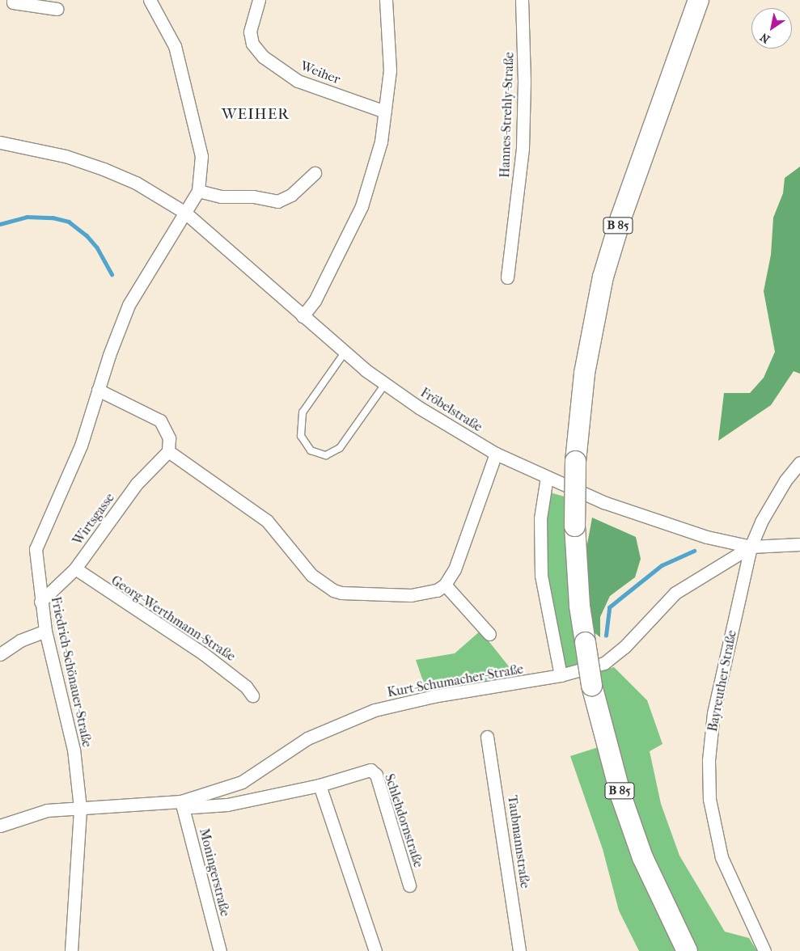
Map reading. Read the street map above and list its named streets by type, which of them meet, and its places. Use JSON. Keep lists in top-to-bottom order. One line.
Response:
{"streets":{"main road":["B 85"],"street":["Weiher","Hannes-Strehly-Straße","Fröbelstraße","Wirtsgasse","Georg-Werthmann-Straße","Friedrich-Schönauer-Straße","Kurt-Schumacher-Straße","Bayreuther Straße","Schlehdornstraße","Taubmannstraße","Moningerstraße"]},"crossings":[["Fröbelstraße","Friedrich-Schönauer-Straße"],["Fröbelstraße","Bayreuther Straße"],["Wirtsgasse","Georg-Werthmann-Straße"],["Wirtsgasse","Friedrich-Schönauer-Straße"],["Friedrich-Schönauer-Straße","Kurt-Schumacher-Straße"],["Kurt-Schumacher-Straße","Schlehdornstraße"],["Kurt-Schumacher-Straße","Moningerstraße"],["Schlehdornstraße","Moningerstraße"]],"districts":["WEIHER"],"north":"bottom left"}
